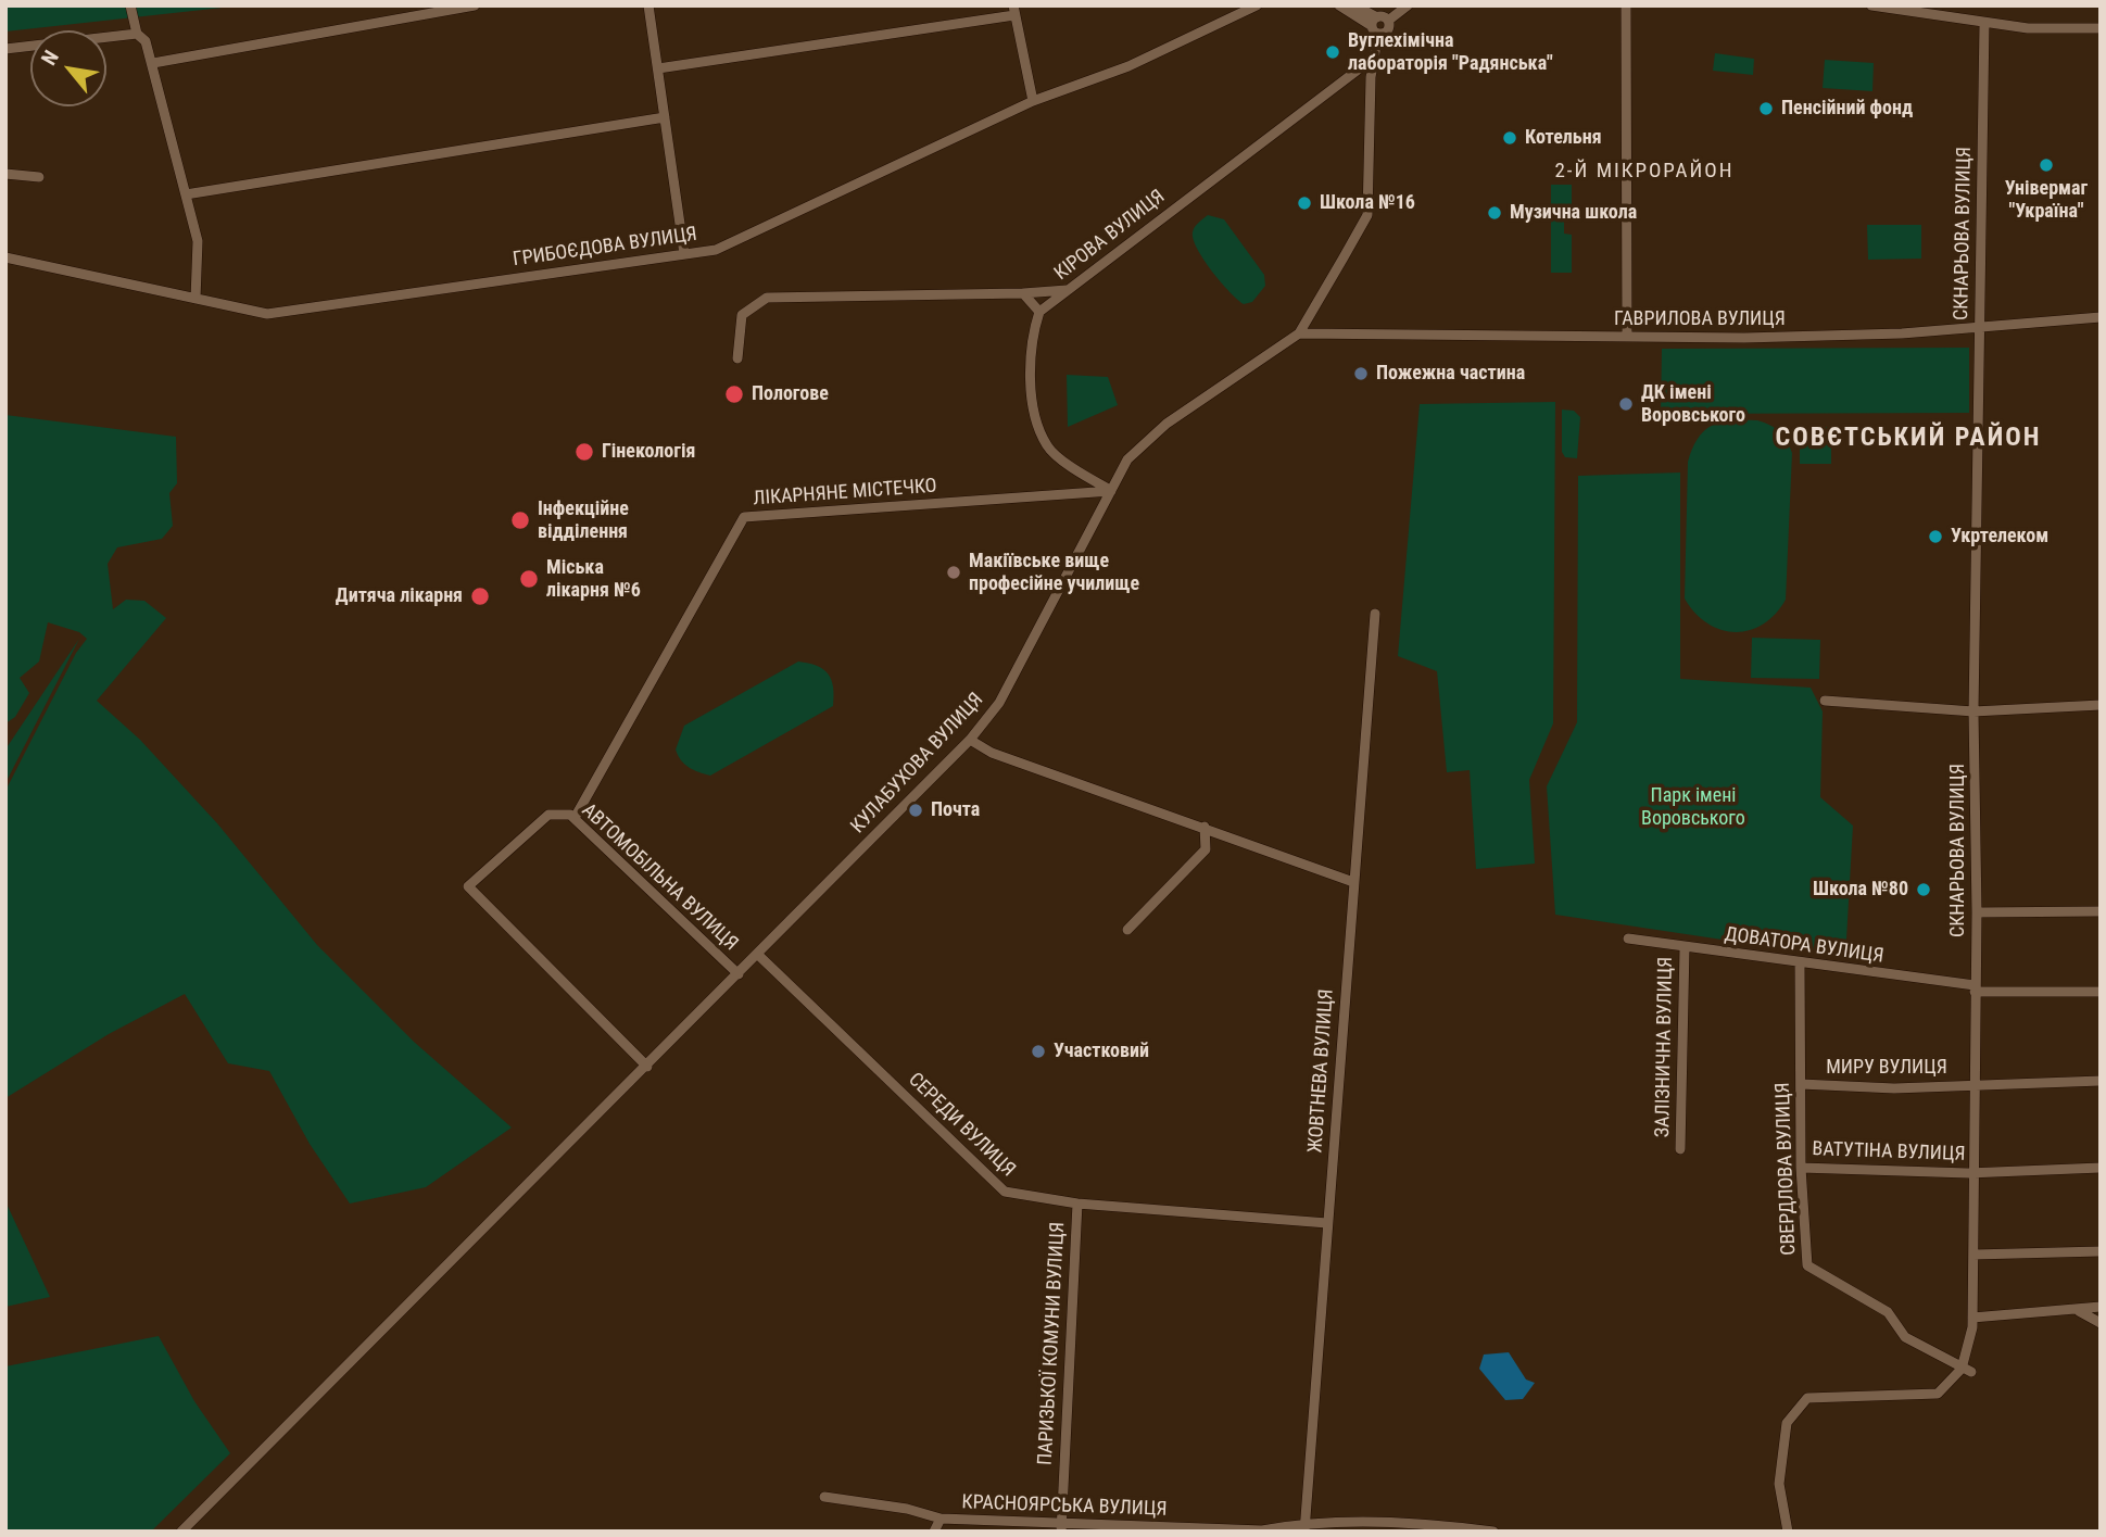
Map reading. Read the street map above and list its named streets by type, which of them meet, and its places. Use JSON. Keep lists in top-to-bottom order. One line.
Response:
{"streets":{"street":["СКНАРЬОВА ВУЛИЦЯ","КІРОВА ВУЛИЦЯ","ГРИБОЄДОВА ВУЛИЦЯ","ГАВРИЛОВА ВУЛИЦЯ","ЛІКАРНЯНЕ МІСТЕЧКО","КУЛАБУХОВА ВУЛИЦЯ","АВТОМОБІЛЬНА ВУЛИЦЯ","ДОВАТОРА ВУЛИЦЯ","ЗАЛІЗНИЧНА ВУЛИЦЯ","МИРУ ВУЛИЦЯ","ЖОВТНЕВА ВУЛИЦЯ","СЕРЕДИ ВУЛИЦЯ","ВАТУТІНА ВУЛИЦЯ","СВЕРДЛОВА ВУЛИЦЯ","ПАРИЗЬКОЇ КОМУНИ ВУЛИЦЯ","КРАСНОЯРСЬКА ВУЛИЦЯ"]},"crossings":[["СКНАРЬОВА ВУЛИЦЯ","ГАВРИЛОВА ВУЛИЦЯ"],["СКНАРЬОВА ВУЛИЦЯ","ДОВАТОРА ВУЛИЦЯ"],["СКНАРЬОВА ВУЛИЦЯ","МИРУ ВУЛИЦЯ"],["СКНАРЬОВА ВУЛИЦЯ","ВАТУТІНА ВУЛИЦЯ"],["СКНАРЬОВА ВУЛИЦЯ","СВЕРДЛОВА ВУЛИЦЯ"],["КІРОВА ВУЛИЦЯ","КУЛАБУХОВА ВУЛИЦЯ"],["ГАВРИЛОВА ВУЛИЦЯ","КУЛАБУХОВА ВУЛИЦЯ"],["ЛІКАРНЯНЕ МІСТЕЧКО","КУЛАБУХОВА ВУЛИЦЯ"],["ЛІКАРНЯНЕ МІСТЕЧКО","АВТОМОБІЛЬНА ВУЛИЦЯ"],["КУЛАБУХОВА ВУЛИЦЯ","АВТОМОБІЛЬНА ВУЛИЦЯ"],["КУЛАБУХОВА ВУЛИЦЯ","СЕРЕДИ ВУЛИЦЯ"],["ДОВАТОРА ВУЛИЦЯ","ЗАЛІЗНИЧНА ВУЛИЦЯ"],["ДОВАТОРА ВУЛИЦЯ","СВЕРДЛОВА ВУЛИЦЯ"],["МИРУ ВУЛИЦЯ","СВЕРДЛОВА ВУЛИЦЯ"],["ЖОВТНЕВА ВУЛИЦЯ","СЕРЕДИ ВУЛИЦЯ"],["ЖОВТНЕВА ВУЛИЦЯ","КРАСНОЯРСЬКА ВУЛИЦЯ"],["СЕРЕДИ ВУЛИЦЯ","ПАРИЗЬКОЇ КОМУНИ ВУЛИЦЯ"],["ВАТУТІНА ВУЛИЦЯ","СВЕРДЛОВА ВУЛИЦЯ"],["ПАРИЗЬКОЇ КОМУНИ ВУЛИЦЯ","КРАСНОЯРСЬКА ВУЛИЦЯ"]],"districts":["2-Й МІКРОРАЙОН","СОВЄТСЬКИЙ РАЙОН"],"parks":["Парк імені Воровського"],"places":["Вуглехімічна лабораторія \"Радянська\"","Пенсійний фонд","Котельня","Універмаг \"Україна\"","Школа №16","Музична школа","Пожежна частина","Пологове","ДК імені Воровського","Гінекологія","Інфекційне відділення","Укртелеком","Макіївське вище професійне училище","Міська лікарня №6","Дитяча лікарня","Почта","Школа №80","Участковий"],"north":"top left"}
